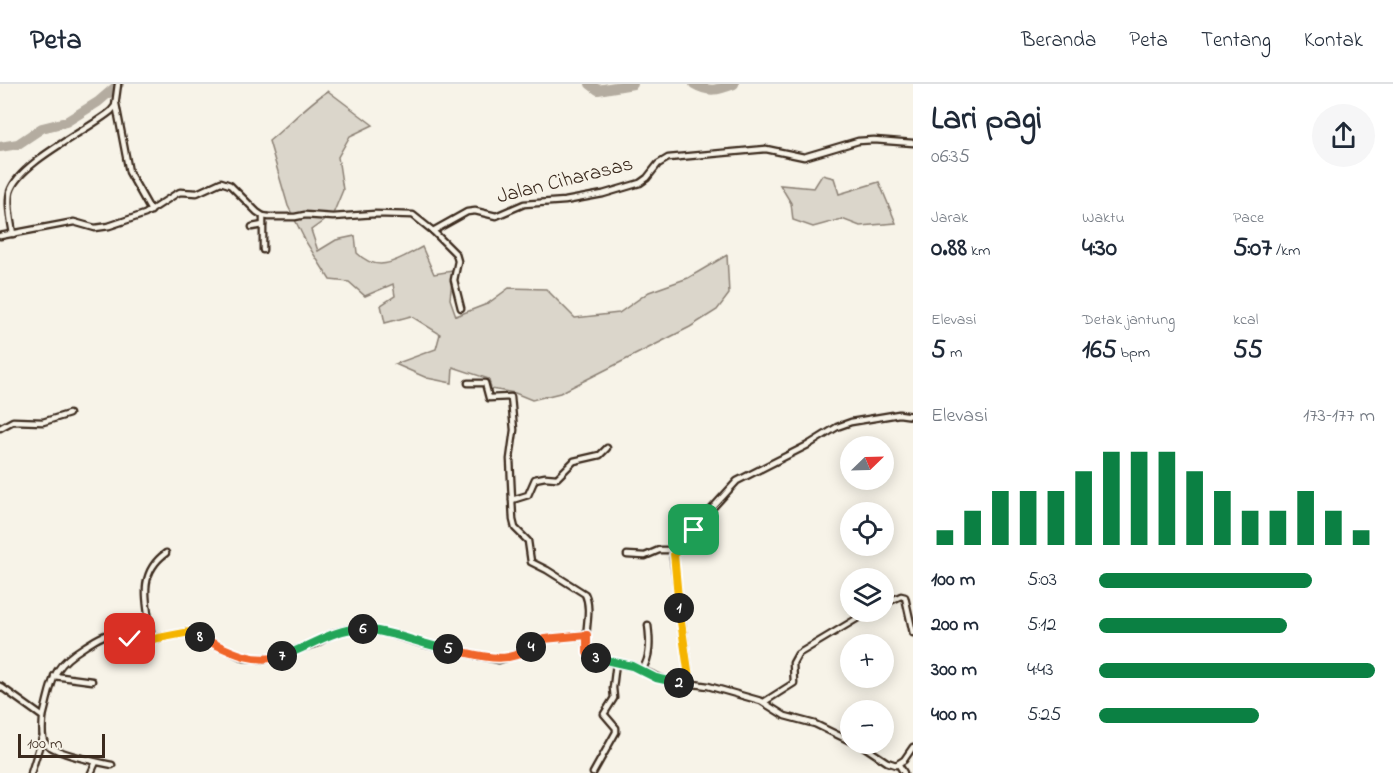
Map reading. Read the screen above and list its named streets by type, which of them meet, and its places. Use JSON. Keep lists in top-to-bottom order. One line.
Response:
{"streets":{"street":["Jalan Ciharasas"]},"scale_bar":"100 m","north":"top right","page":{"header":"Peta","nav":["Beranda","Peta","Tentang","Kontak"],"heading":["Lari pagi","06:35"],"stats":[["Jarak","0.88 km"],["Waktu","4:30"],["Pace","5:07 /km"],["Elevasi","5 m"],["Detak jantung","165 bpm"],["kcal","55"]],"chart":["Elevasi","173–177 m"],"map_buttons":["+","−"],"list":[{"name":"100 m","note":"5:03"},{"name":"200 m","note":"5:12"},{"name":"300 m","note":"4:43"},{"name":"400 m","note":"5:25"}],"pins":["1","6","8","4","5","7","3","2"],"scale":"100 m"}}
